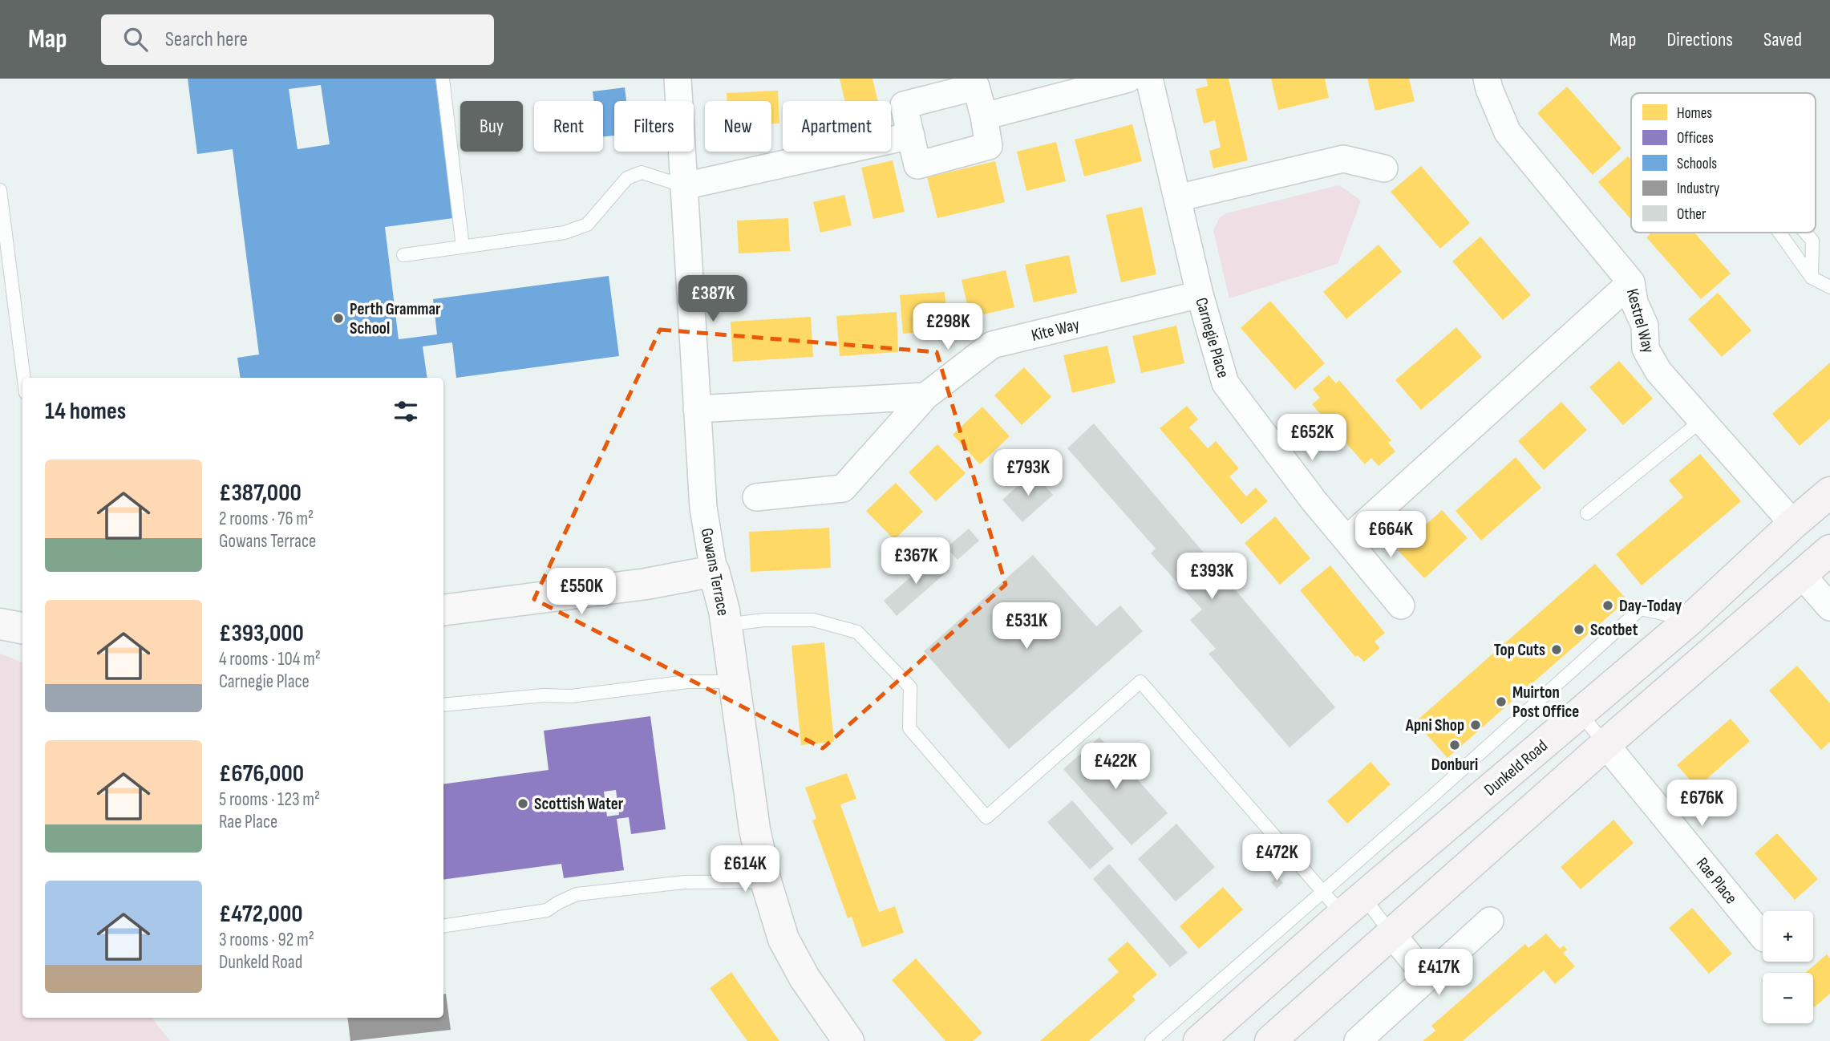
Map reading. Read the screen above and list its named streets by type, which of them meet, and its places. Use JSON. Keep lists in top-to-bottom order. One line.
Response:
{"streets":{"main road":["Dunkeld Road"],"street":["Kestrel Way","Kite Way","Carnegie Place","Gowans Terrace","Rae Place"]},"crossings":[["Kestrel Way","Dunkeld Road"],["Kite Way","Carnegie Place"]],"places":["Perth Grammar School","Day-Today","Scotbet","Top Cuts","Muirton Post Office","Apni Shop","Donburi","Scottish Water"],"legend":["Homes","Offices","Schools","Industry","Other"],"page":{"header":"Map","search":"Search here","nav":["Map","Directions","Saved"],"chip":["Buy","Rent","Filters","New","Apartment"],"price":["£387K","£298K","£652K","£793K","£664K","£367K","£393K","£550K","£531K","£422K","£676K","£472K","£614K","£417K"],"heading":"14 homes","list":[{"name":"£387,000","note":"2 rooms · 76 m² · Gowans Terrace"},{"name":"£393,000","note":"4 rooms · 104 m² · Carnegie Place"},{"name":"£676,000","note":"5 rooms · 123 m² · Rae Place"},{"name":"£472,000","note":"3 rooms · 92 m² · Dunkeld Road"}],"map_buttons":["+","−"]}}
